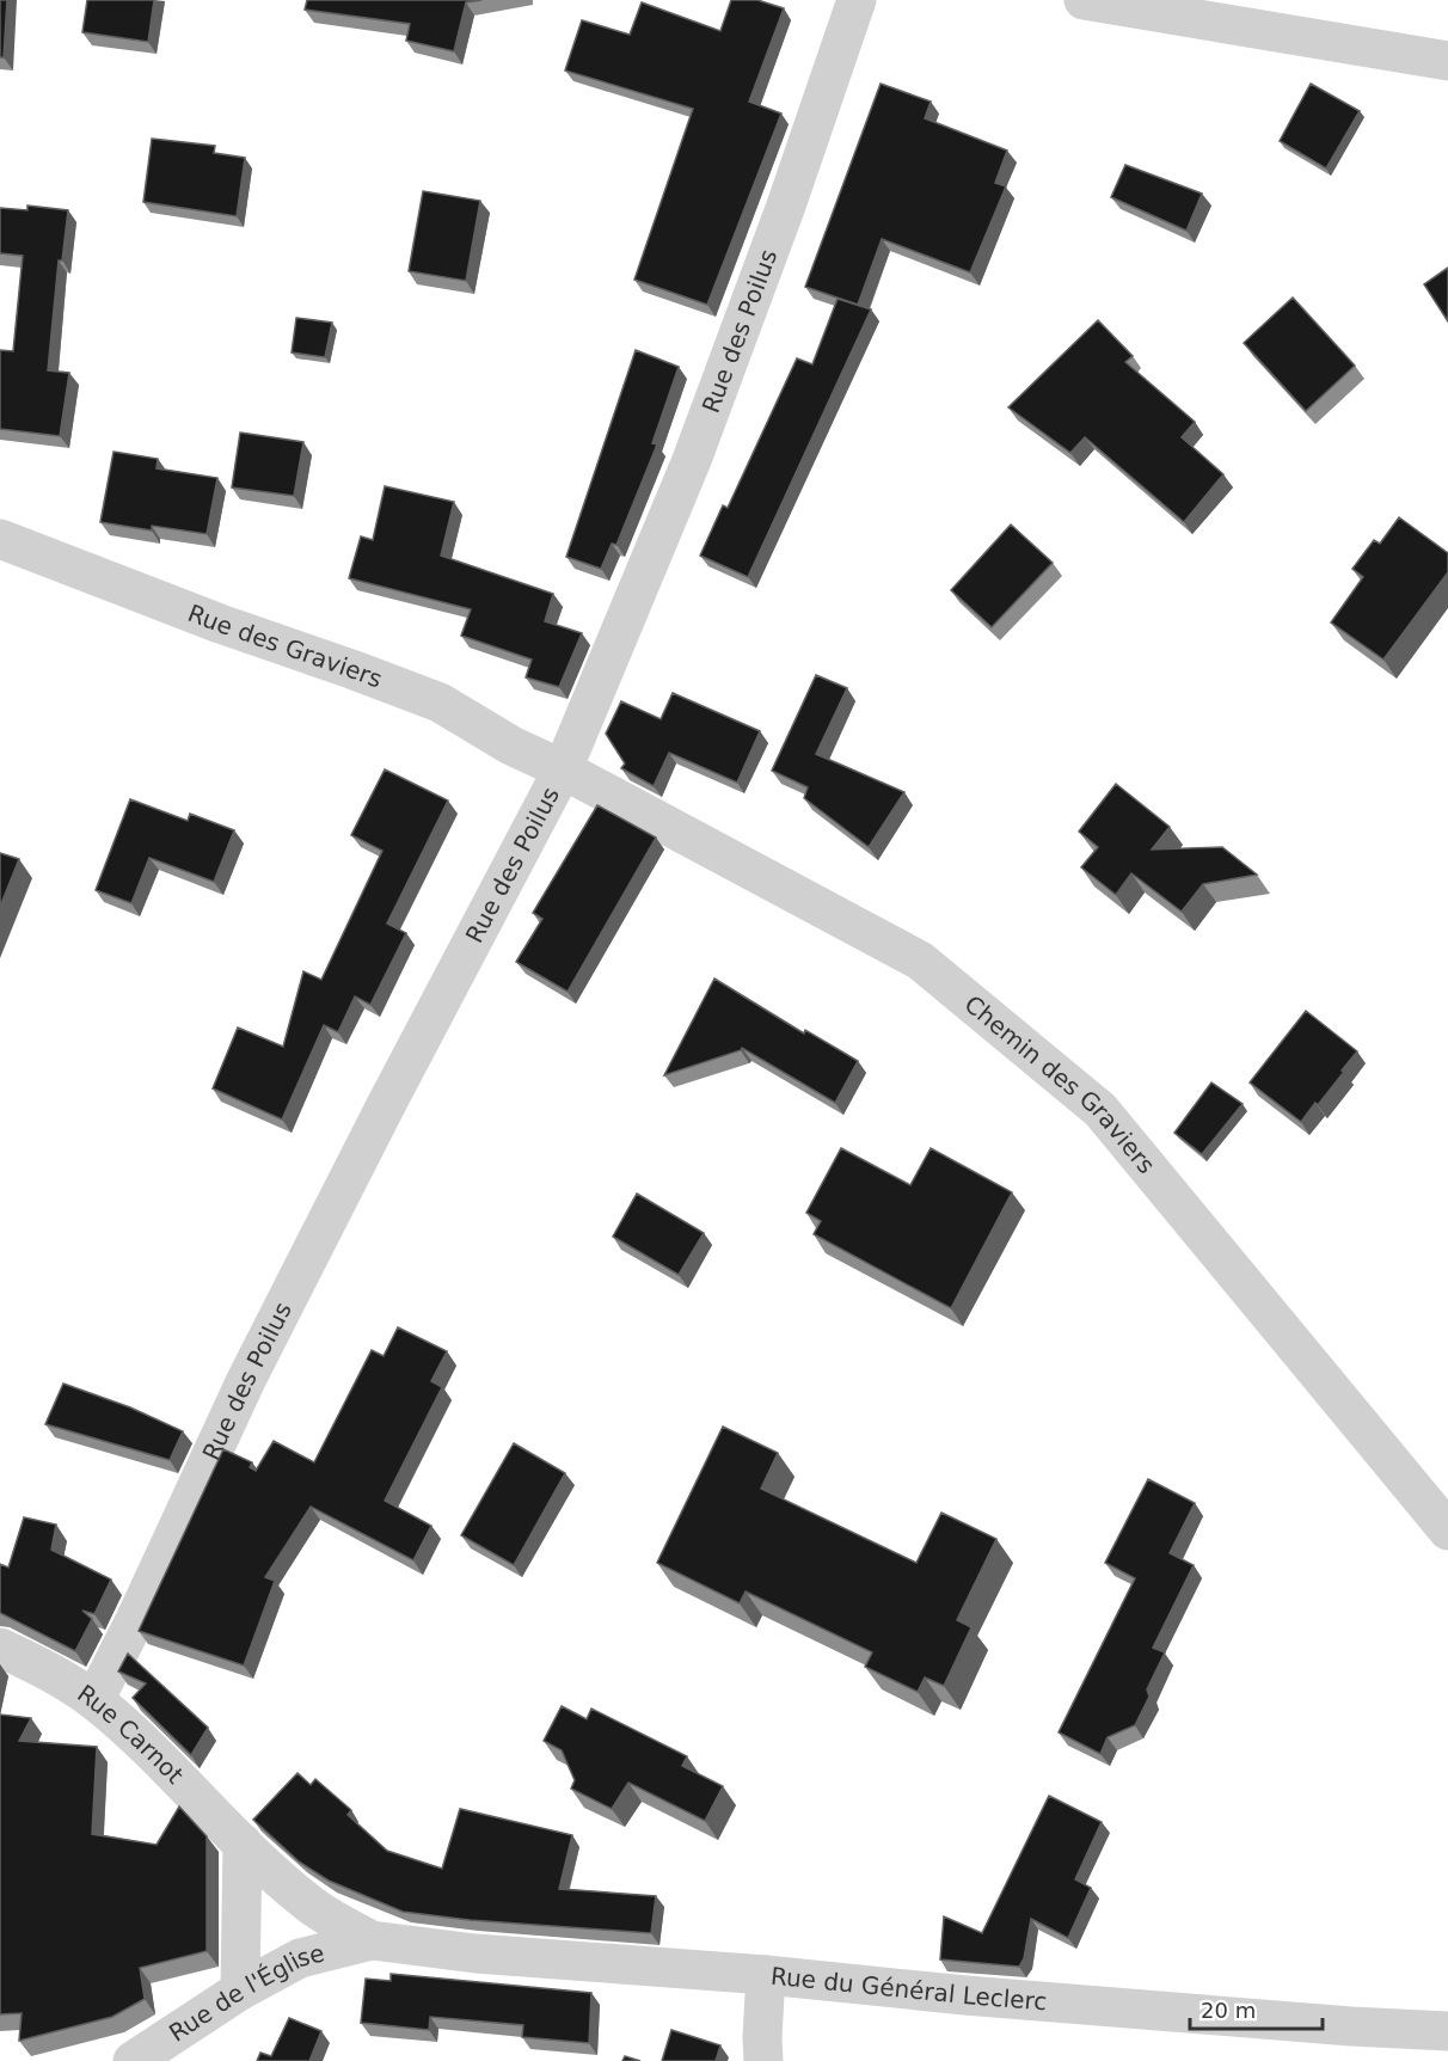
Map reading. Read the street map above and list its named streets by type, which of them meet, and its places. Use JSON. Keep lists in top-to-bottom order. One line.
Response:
{"streets":{"street":["Rue des Poilus","Rue des Graviers","Chemin des Graviers","Rue Carnot","Rue du Général Leclerc","Rue de l'Église"]},"crossings":[["Rue des Poilus","Rue des Graviers"],["Rue des Poilus","Chemin des Graviers"],["Rue des Poilus","Rue Carnot"],["Rue des Graviers","Chemin des Graviers"],["Rue Carnot","Rue du Général Leclerc"],["Rue Carnot","Rue de l'Église"],["Rue du Général Leclerc","Rue de l'Église"]],"scale_bar":"20 m"}
